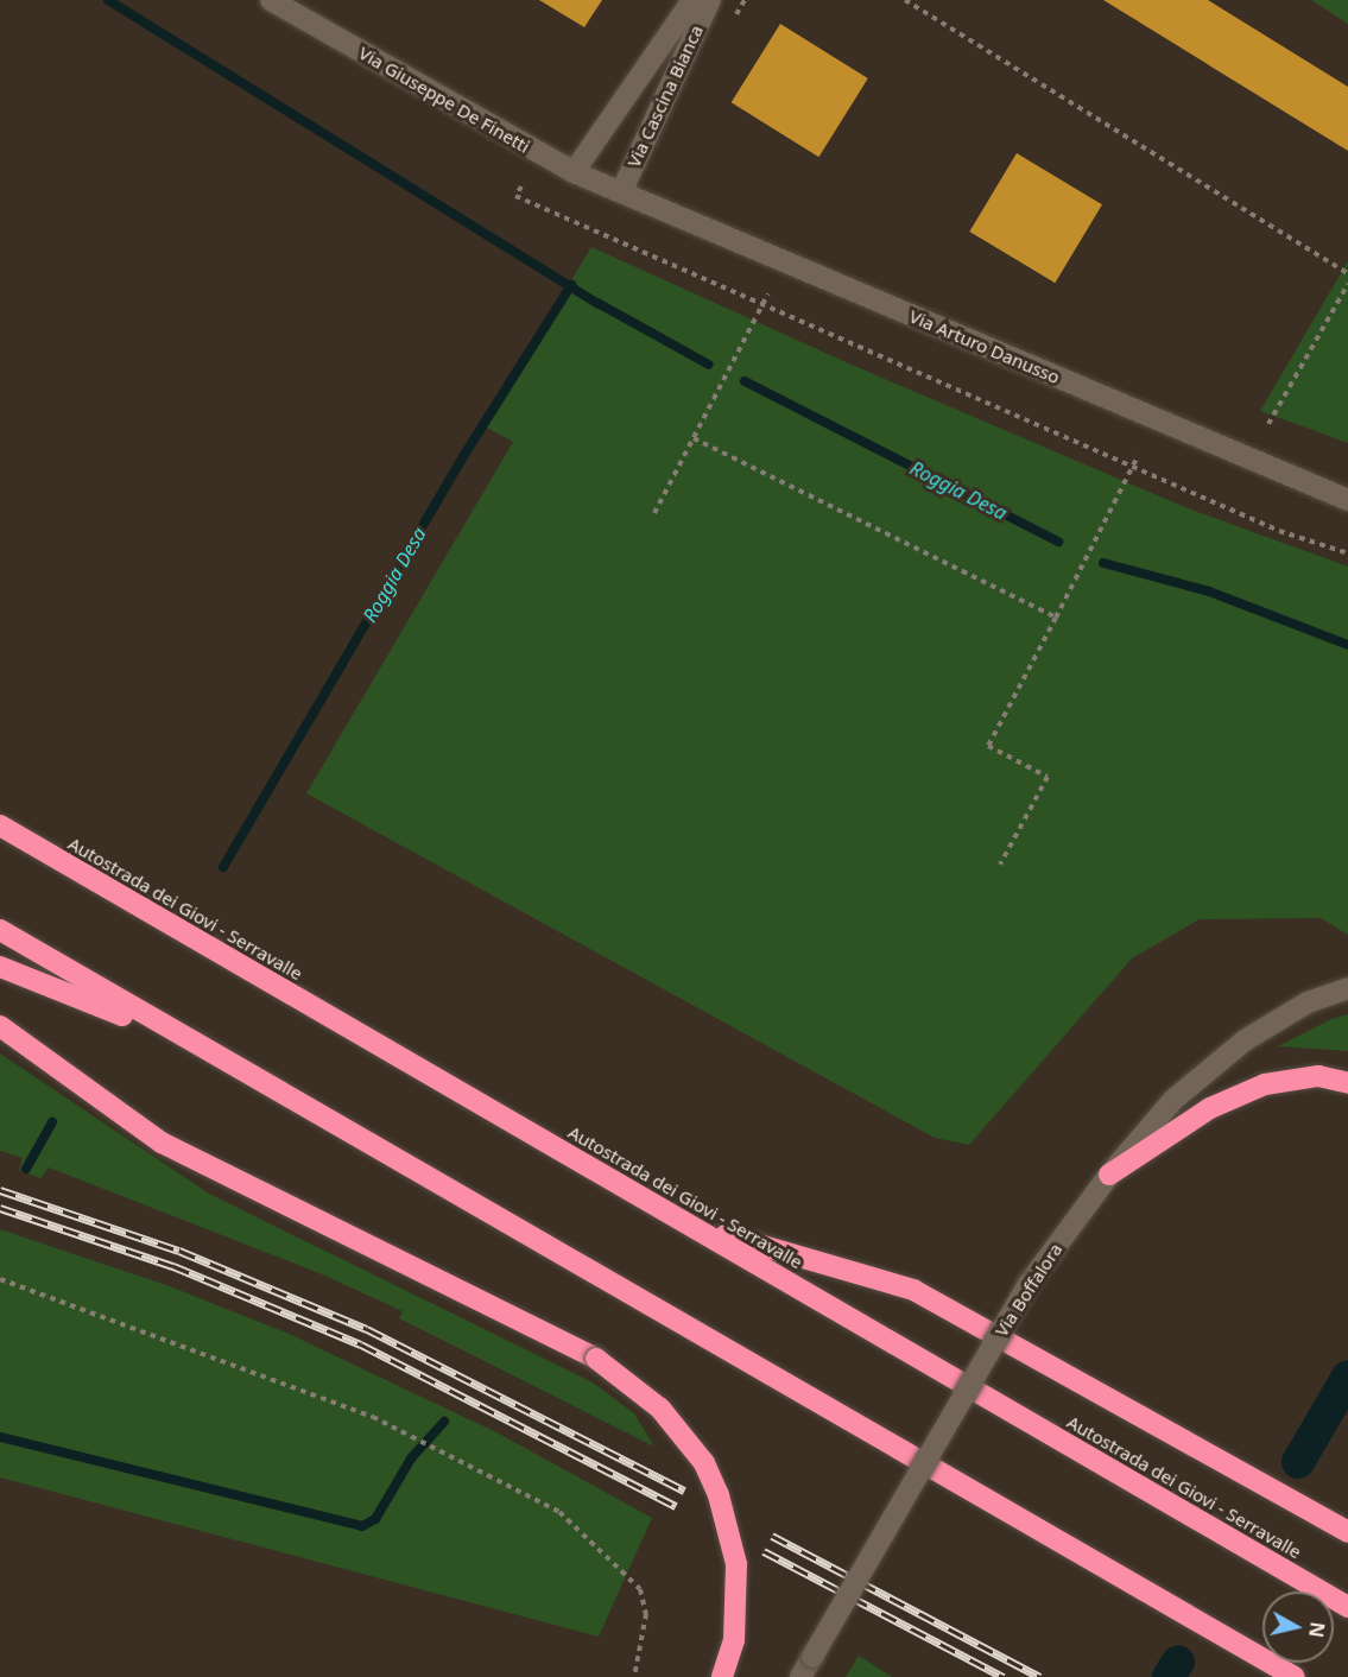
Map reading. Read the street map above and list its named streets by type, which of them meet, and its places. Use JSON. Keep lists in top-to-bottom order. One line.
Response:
{"streets":{"highway":["Autostrada dei Giovi - Serravalle"],"street":["Via Cascina Bianca","Via Giuseppe De Finetti","Via Arturo Danusso","Via Boffalora"]},"crossings":[["Via Cascina Bianca","Via Giuseppe De Finetti"],["Via Cascina Bianca","Via Arturo Danusso"],["Via Giuseppe De Finetti","Via Arturo Danusso"]],"water":["Roggia Desa"],"north":"right"}
